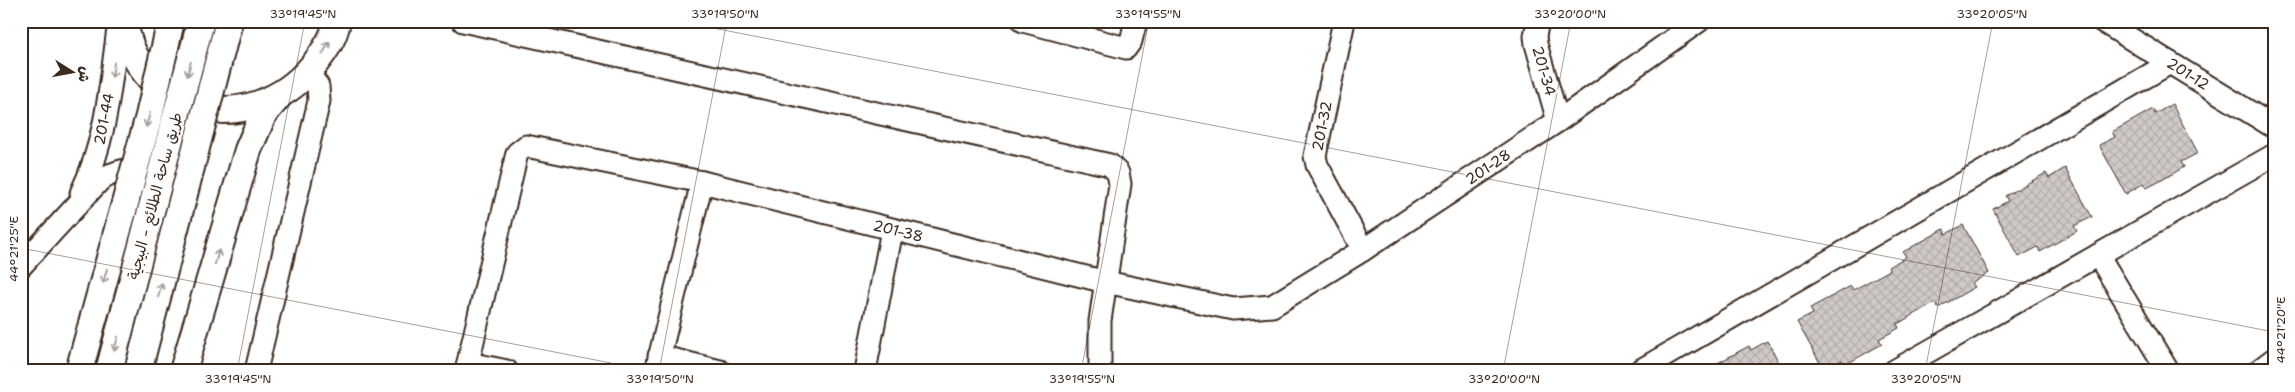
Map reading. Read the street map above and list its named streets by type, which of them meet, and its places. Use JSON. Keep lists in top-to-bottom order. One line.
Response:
{"streets":{"main road":["طريق ساحة الطلائع - البيجية"],"street":["201-34","201-12","201-44","201-32","201-28","201-38"]},"crossings":[["201-34","201-28"],["201-32","201-28"],["201-28","201-38"]],"one_way":["201-44"],"north":"right","coordinates":["33°19'45\"N","33°19'50\"N","33°19'55\"N","33°20'00\"N","33°20'05\"N","44°21'25\"E","44°21'20\"E"]}
